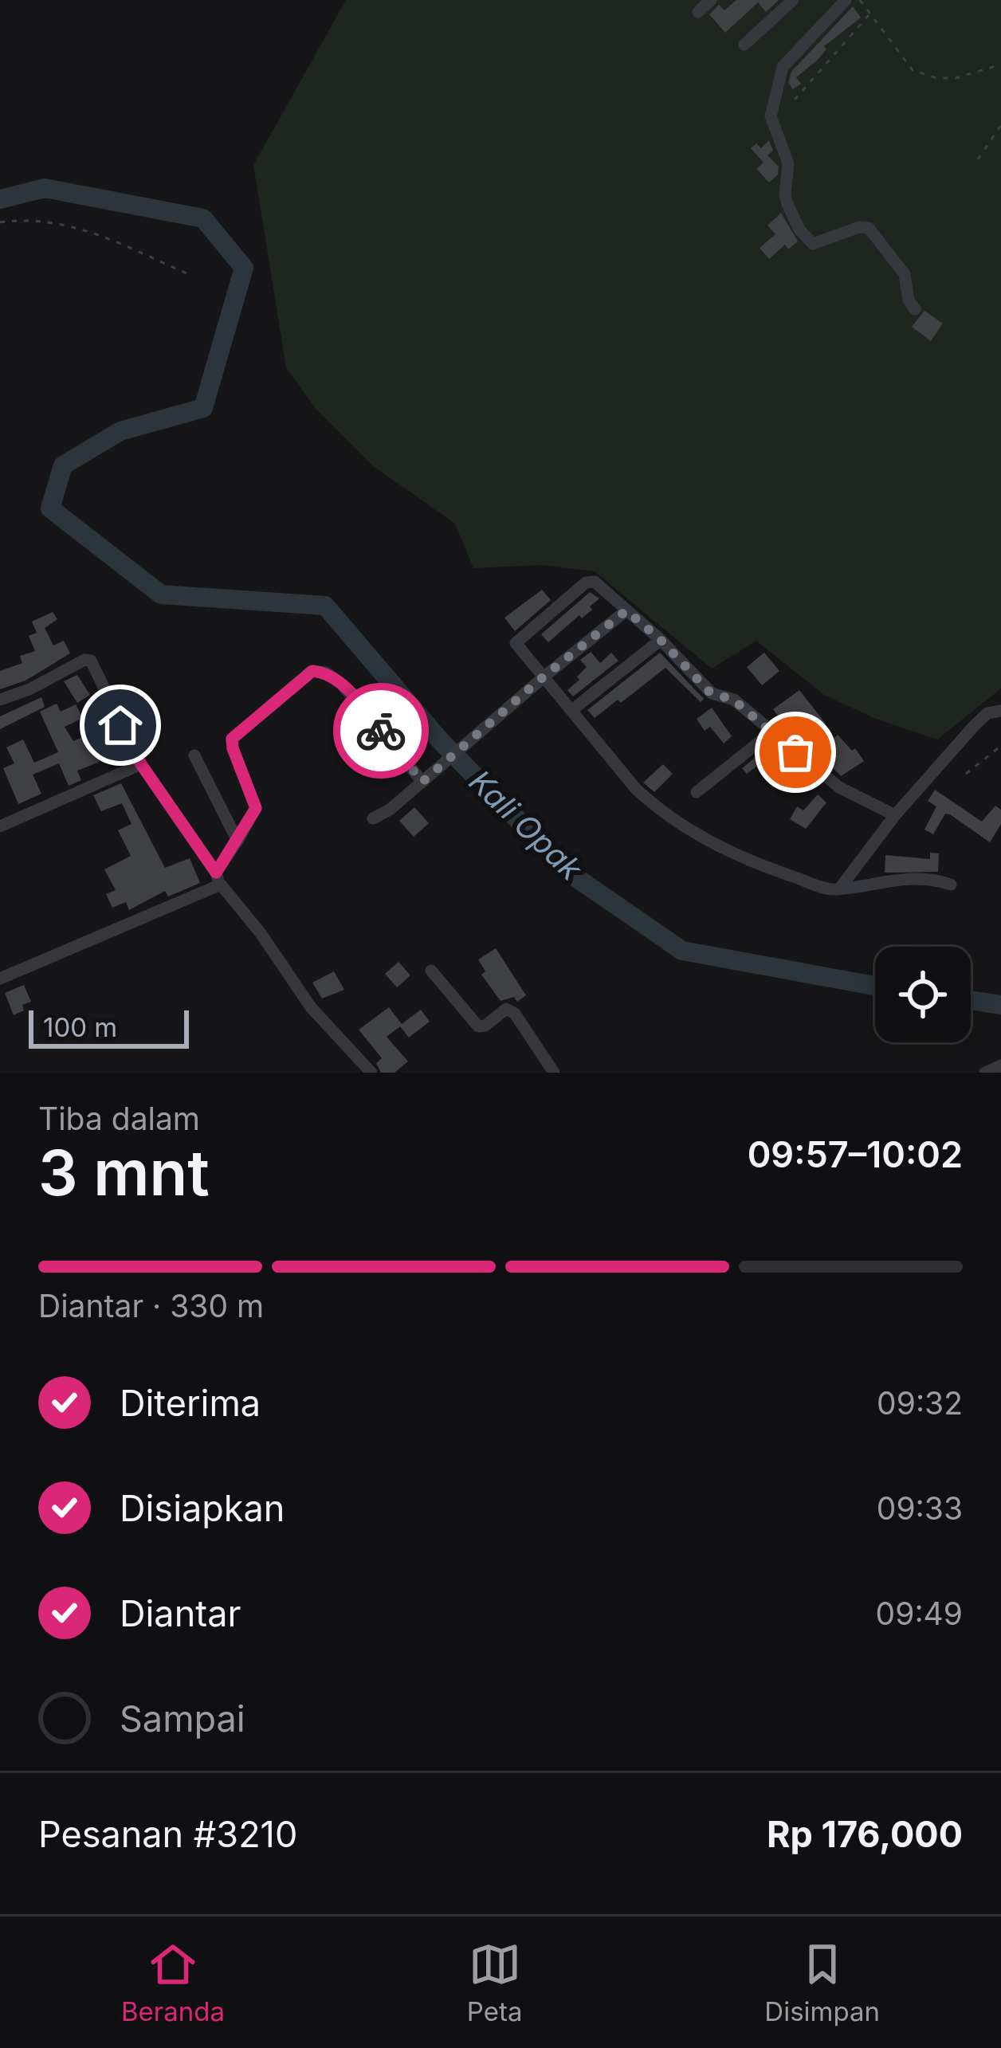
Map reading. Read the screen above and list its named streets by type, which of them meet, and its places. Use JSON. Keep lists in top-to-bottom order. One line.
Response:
{"water":["Kali Opak"],"scale_bar":"100 m","page":{"scale":"100 m","heading":["3 mnt","Tiba dalam","09:57–10:02"],"panel":["Pesanan #3210","Rp 176,000"],"bar":"Diantar · 330 m","list":[["Diterima","09:32"],["Disiapkan","09:33"],["Diantar","09:49"],"Sampai"],"tabs":["Beranda","Peta","Disimpan"]}}
